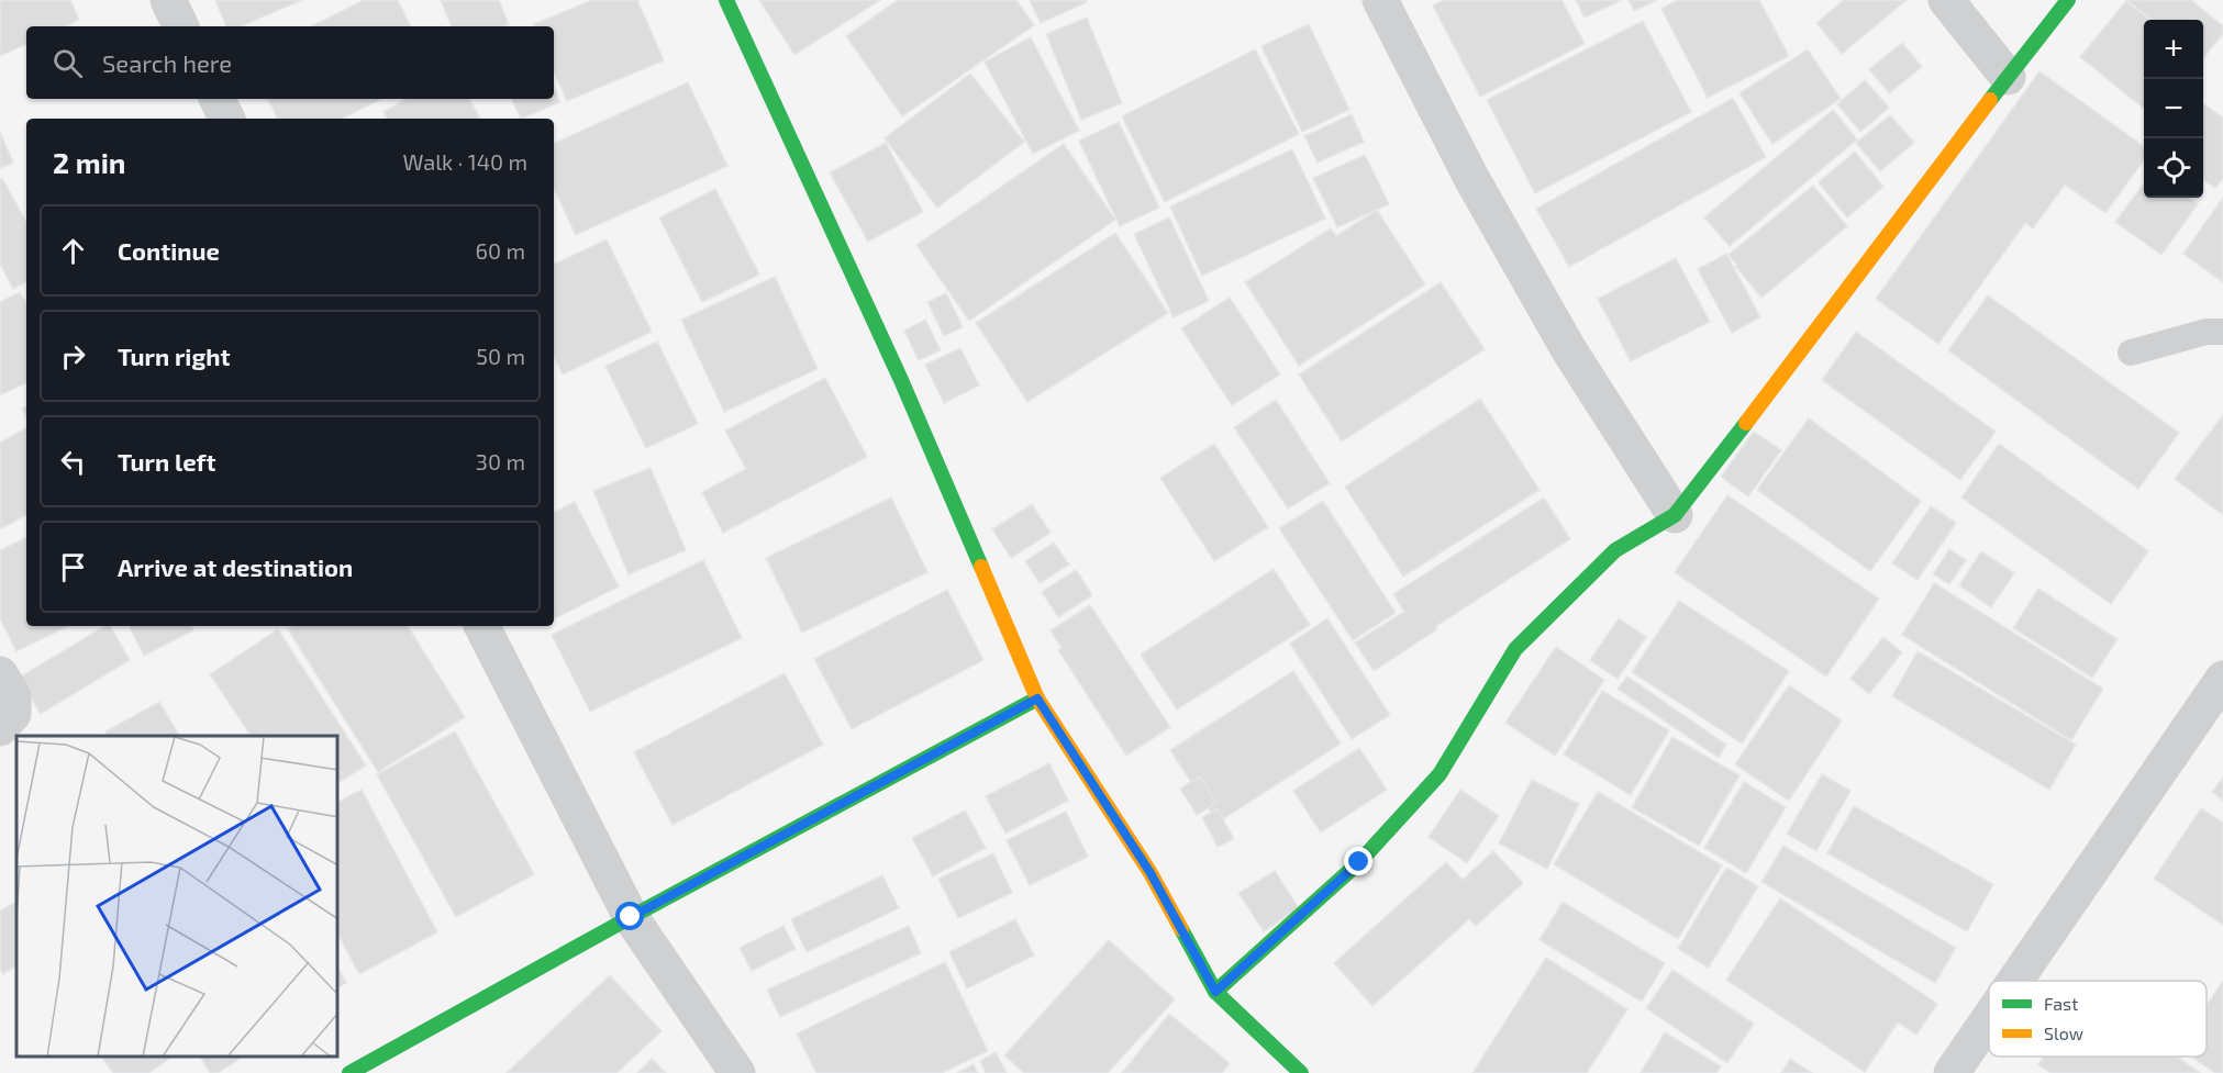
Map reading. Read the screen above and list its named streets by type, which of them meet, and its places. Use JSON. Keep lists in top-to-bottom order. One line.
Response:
{"legend":["Fast","Slow"],"page":{"map_buttons":["+","−"],"search":"Search here","heading":["2 min","Walk · 140 m"],"list":[["Continue","60 m"],["Turn right","50 m"],["Turn left","30 m"],"Arrive at destination"]}}
